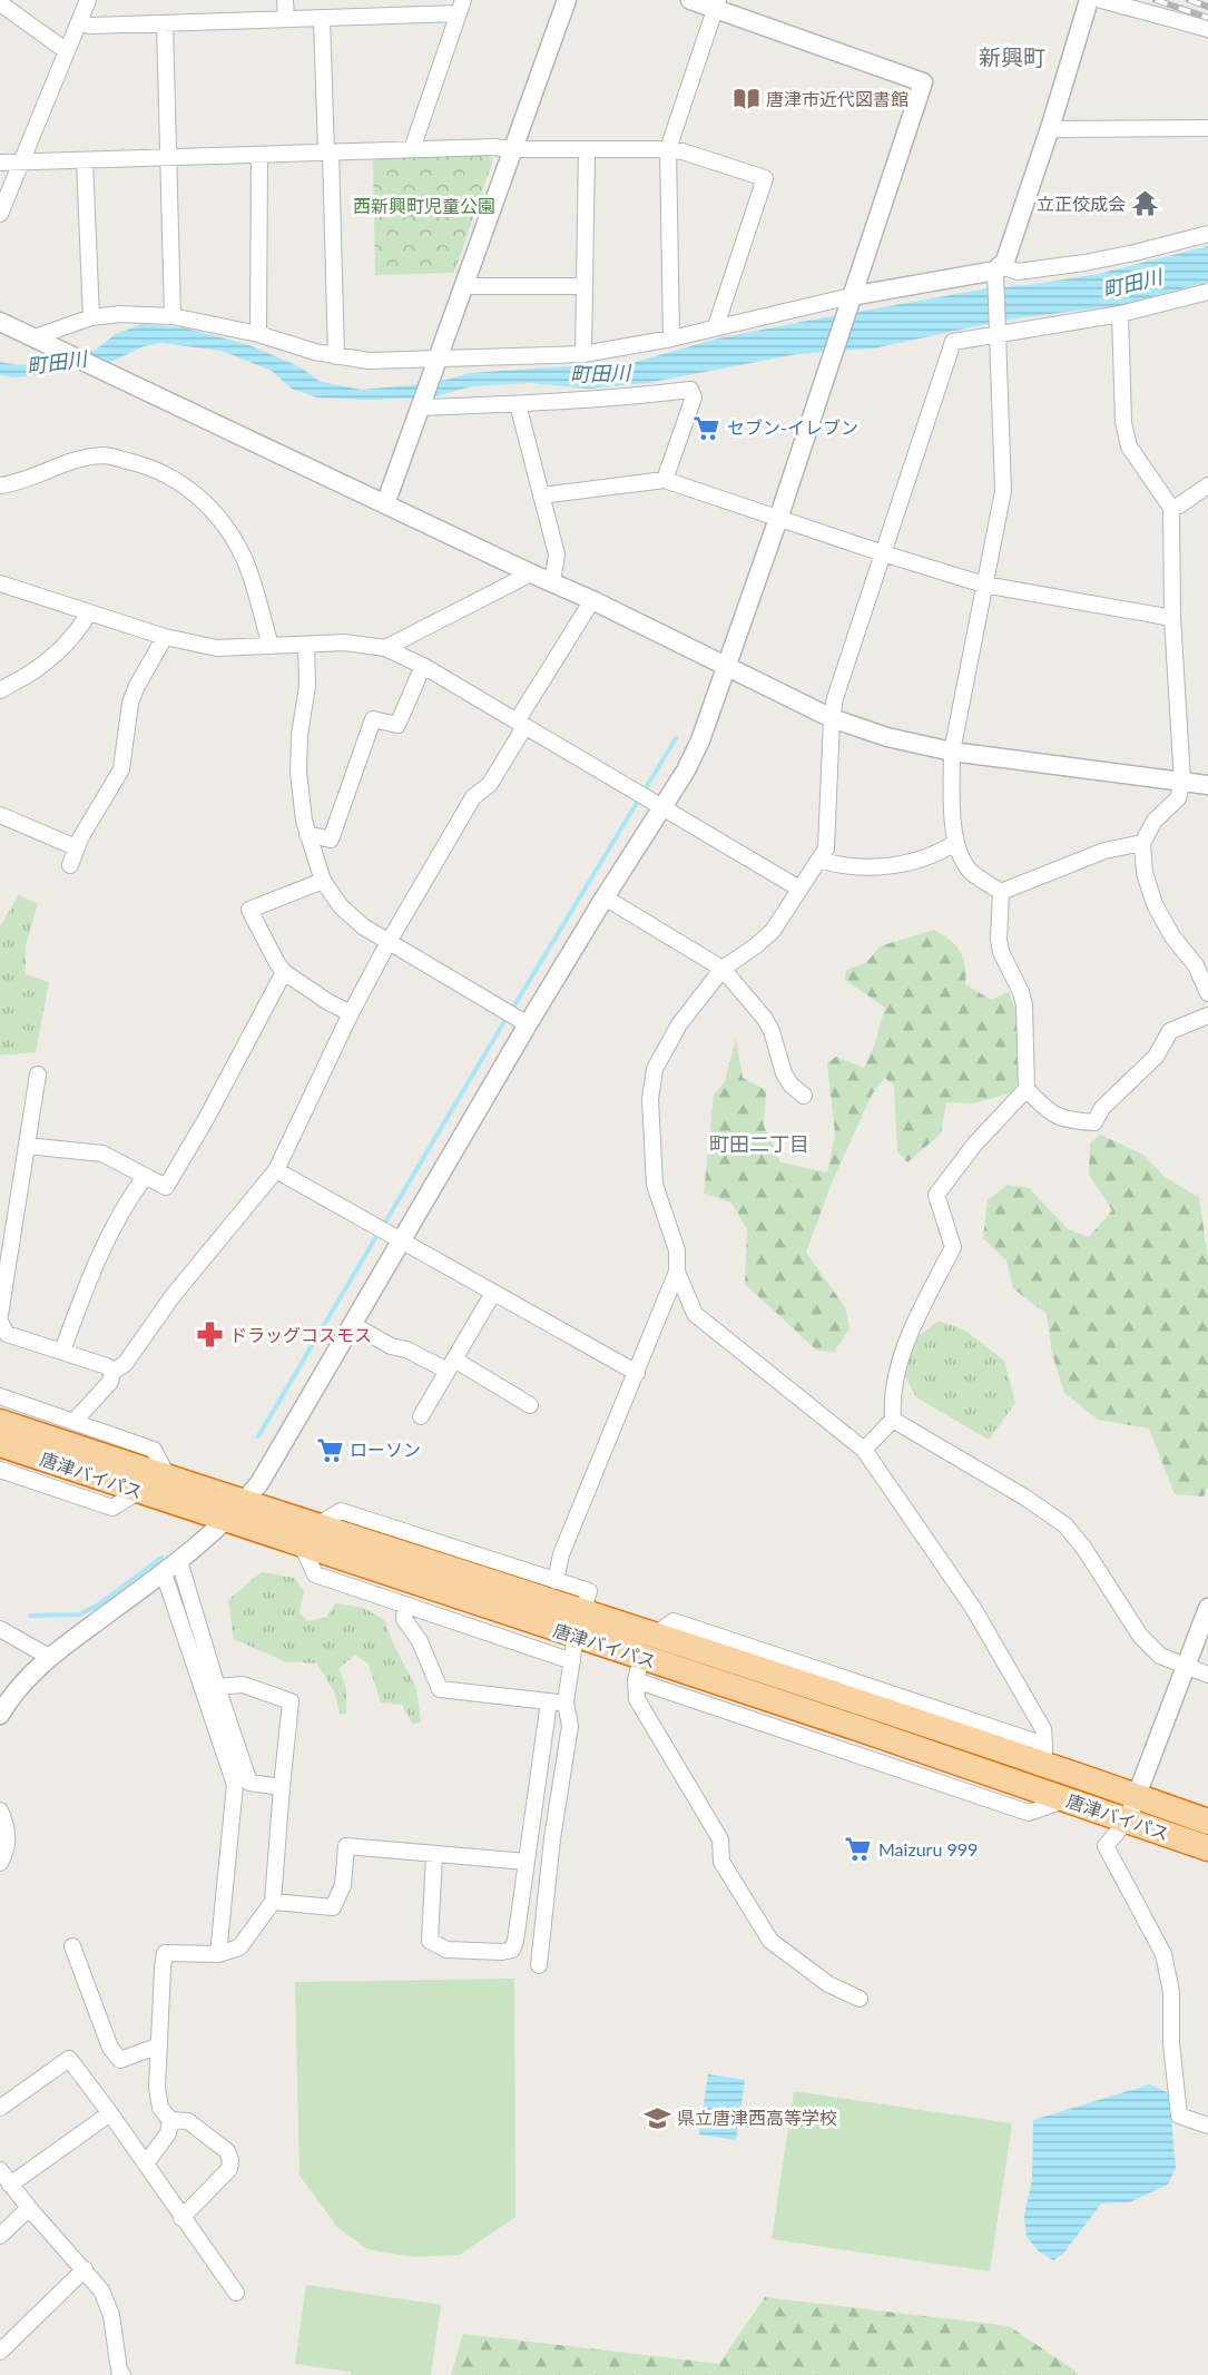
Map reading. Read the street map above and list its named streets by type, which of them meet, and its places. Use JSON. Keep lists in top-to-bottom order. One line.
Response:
{"streets":{"highway":["唐津バイパス"]},"districts":["新興町","町田二丁目"],"water":["町田川"],"parks":["西新興町児童公園"],"places":{"library":["唐津市近代図書館"],"temple":["立正佼成会"],"supermarket":["セブン-イレブン","ローソン","Maizuru 999"],"pharmacy":["ドラッグコスモス"],"school or university":["県立唐津西高等学校"]}}
